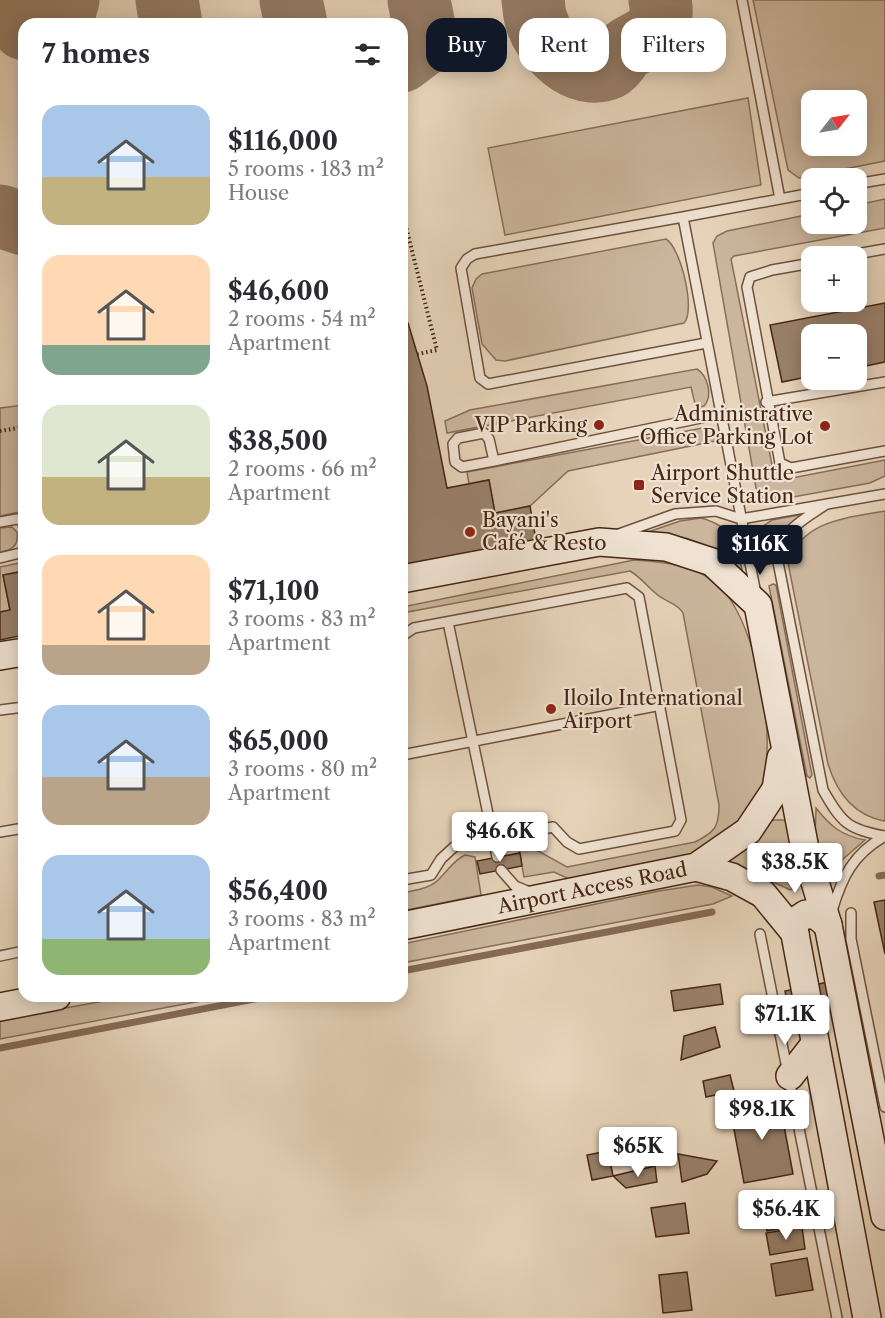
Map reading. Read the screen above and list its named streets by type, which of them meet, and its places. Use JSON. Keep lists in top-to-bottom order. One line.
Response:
{"streets":{"main road":["Airport Access Road"]},"places":{"other":["VIP Parking","Administrative Office Parking Lot","Bayani's Café & Resto","Iloilo International Airport"],"transit":["Airport Shuttle Service Station"]},"north":"top right","page":{"chip":["Buy","Rent","Filters"],"heading":"7 homes","map_buttons":["+","−"],"list":[{"name":"$116,000","note":"5 rooms · 183 m² · House"},{"name":"$46,600","note":"2 rooms · 54 m² · Apartment"},{"name":"$38,500","note":"2 rooms · 66 m² · Apartment"},{"name":"$71,100","note":"3 rooms · 83 m² · Apartment"},{"name":"$65,000","note":"3 rooms · 80 m² · Apartment"},{"name":"$56,400","note":"3 rooms · 83 m² · Apartment"}],"price":["$116K","$46.6K","$38.5K","$71.1K","$98.1K","$65K","$56.4K"]}}
